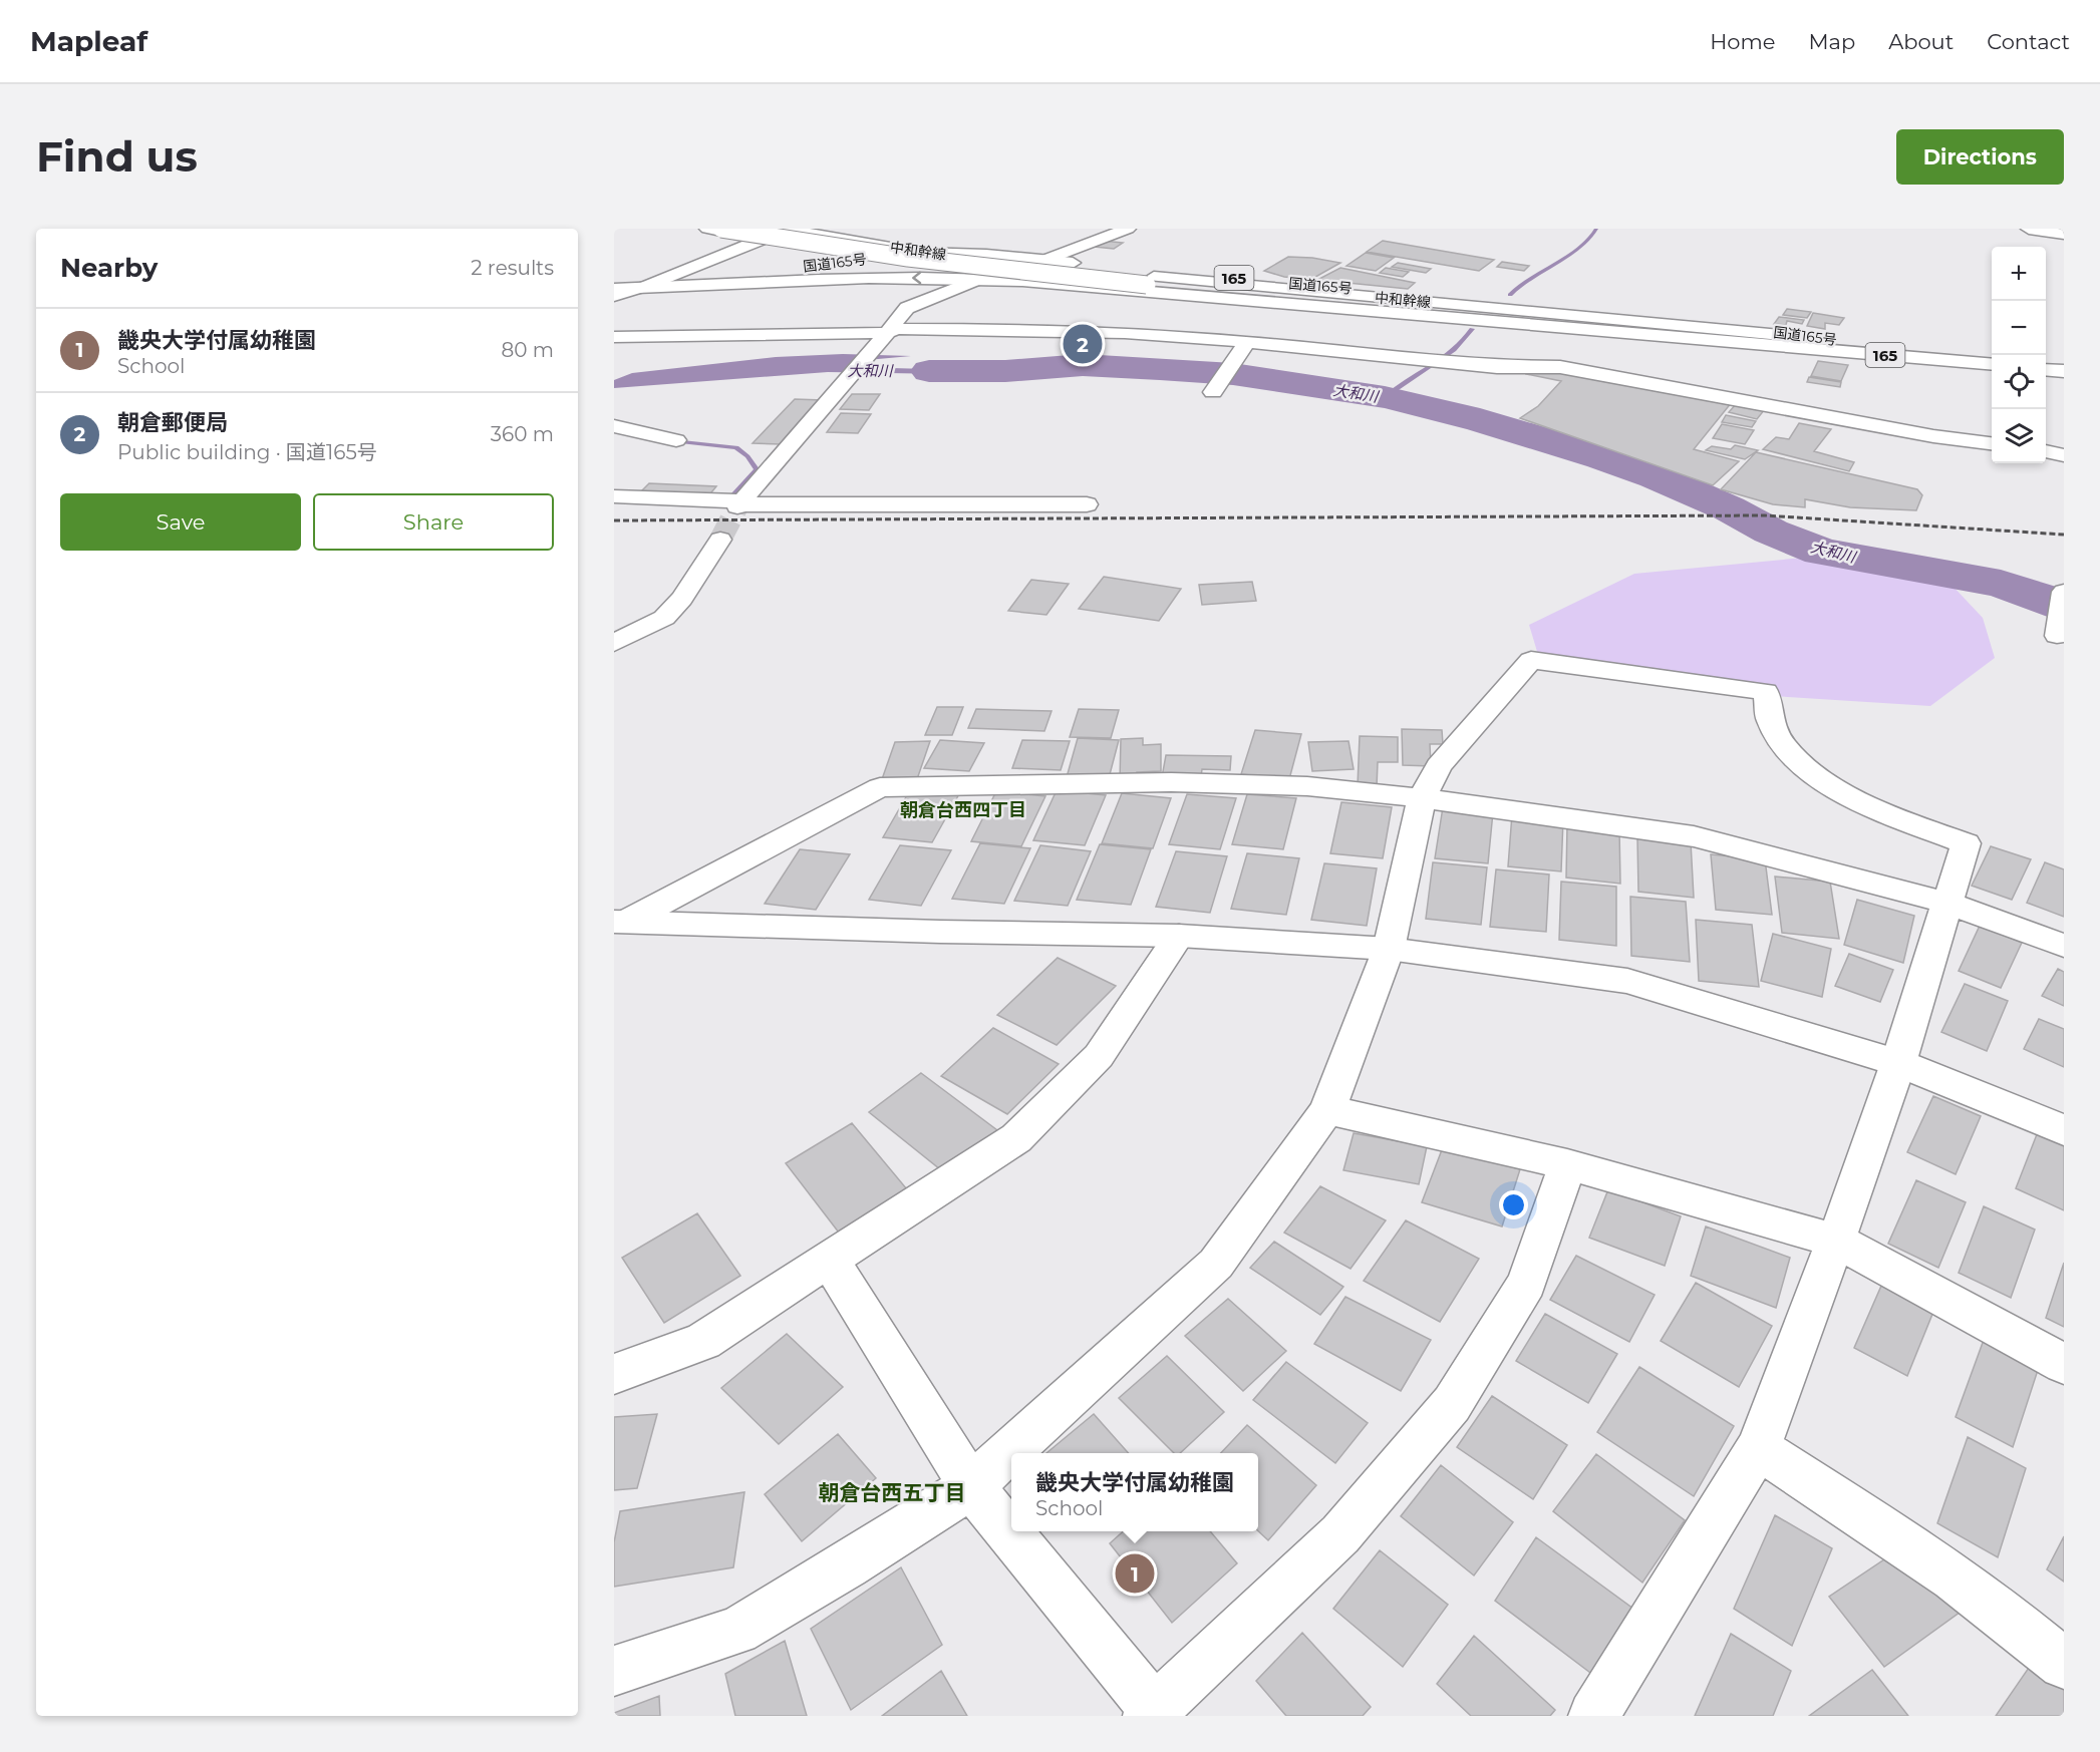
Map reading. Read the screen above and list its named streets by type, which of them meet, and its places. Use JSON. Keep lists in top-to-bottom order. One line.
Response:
{"streets":{"main road":["中和幹線","国道165号","165"]},"crossings":[["中和幹線","国道165号"]],"districts":["朝倉台西四丁目","朝倉台西五丁目"],"water":["大和川"],"page":{"header":"Mapleaf","nav":["Home","Map","About","Contact"],"buttons":["Directions",["Save","Share"]],"title":"Find us","heading":["Nearby","2 results"],"map_buttons":["+","−"],"list":[{"mark":"1","name":"畿央大学付属幼稚園","note":"School","value":"80 m"},{"mark":"2","name":"朝倉郵便局","note":"Public building · 国道165号","value":"360 m"}],"pins":["2","1"],"popup":["畿央大学付属幼稚園","School"]}}
